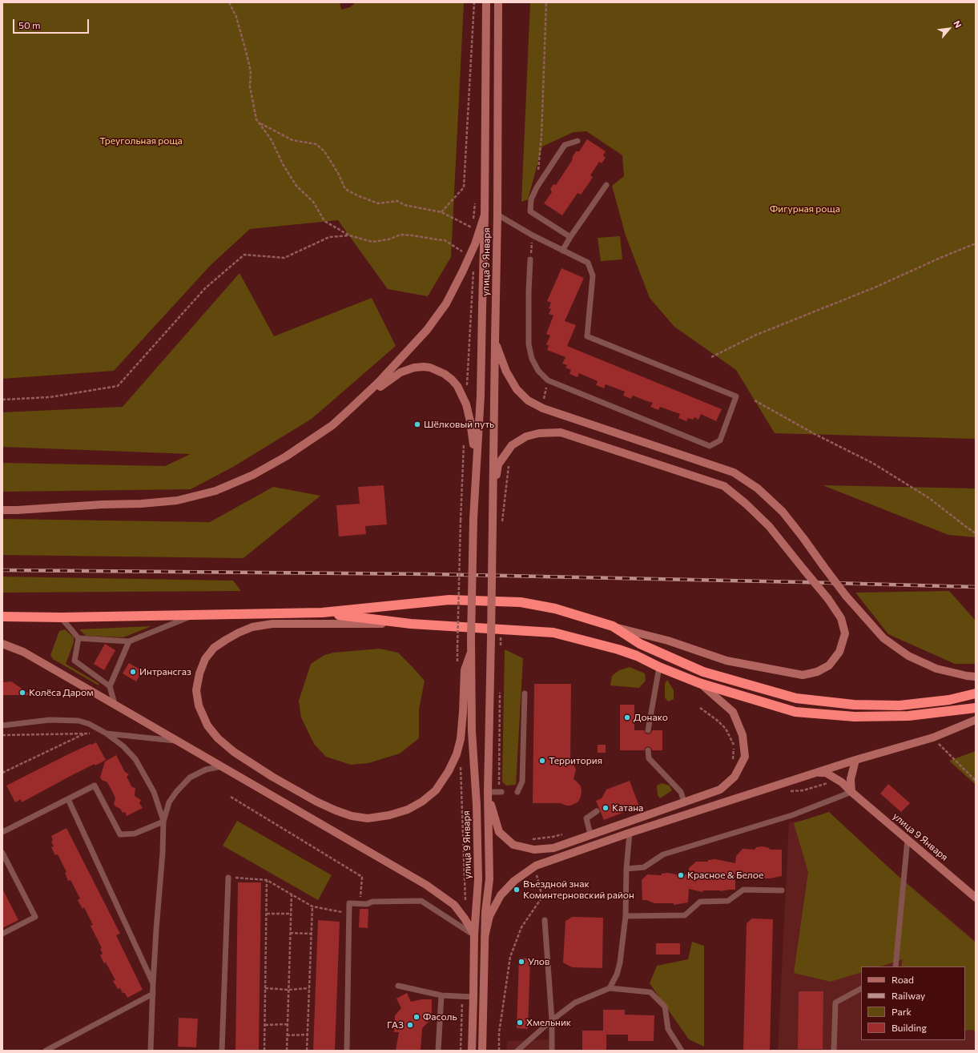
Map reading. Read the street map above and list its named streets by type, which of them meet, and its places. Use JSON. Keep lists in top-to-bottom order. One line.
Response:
{"streets":{"main road":["улица 9 Января"]},"parks":["Треугольная роща","Фигурная роща"],"places":["Шёлковый путь","Интрансгаз","Колёса Даром","Донако","Территория","Катана","Красное & Белое","Въездной знак Коминтерновский район","Улов","Фасоль","Хмельник","ГАЗ"],"legend":["Road","Railway","Park","Building"],"scale_bar":"50 m","north":"top right"}
